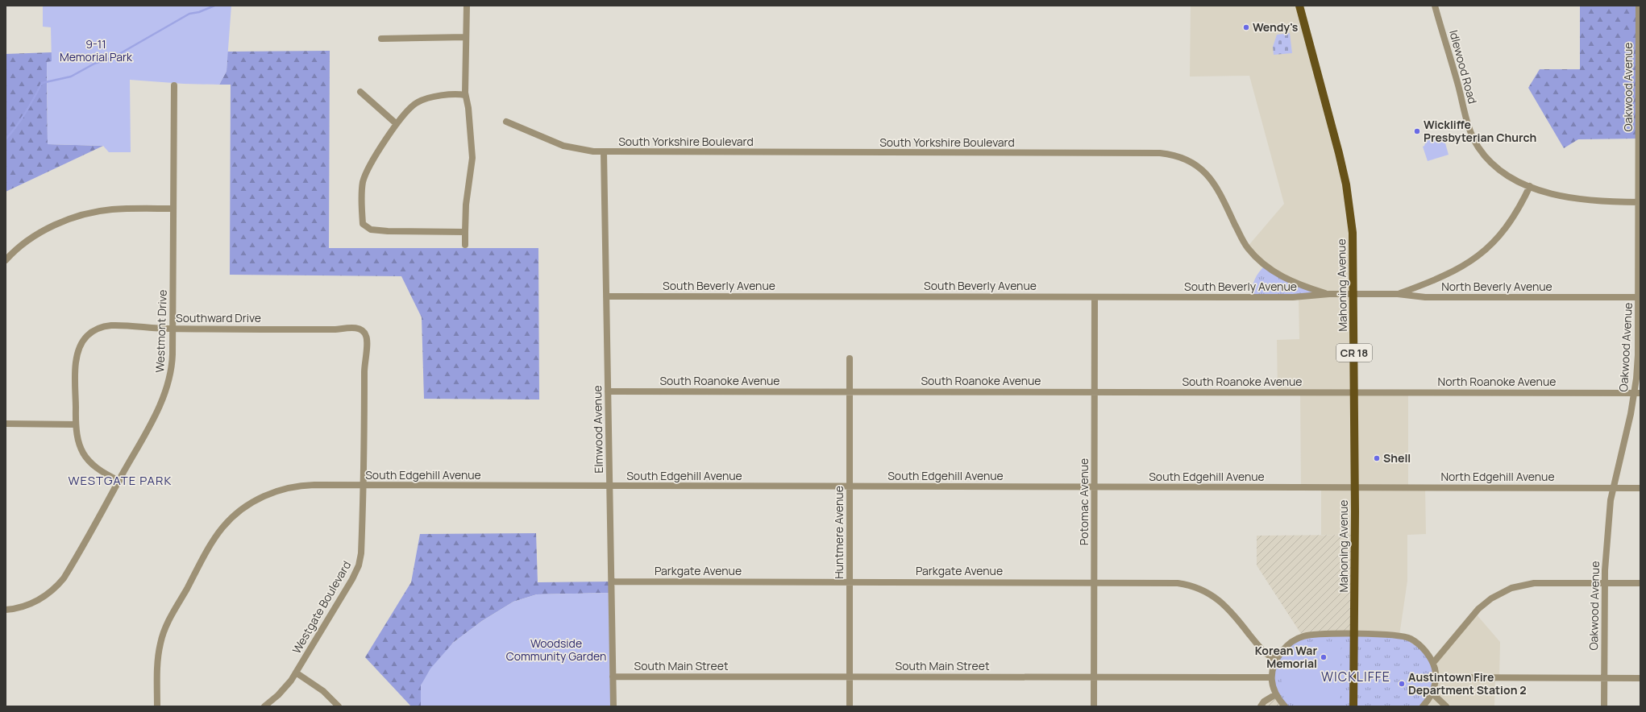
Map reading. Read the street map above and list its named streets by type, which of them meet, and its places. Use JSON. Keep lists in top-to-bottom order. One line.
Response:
{"streets":{"main road":["Mahoning Avenue","CR 18"],"street":["Idlewood Road","Oakwood Avenue","South Yorkshire Boulevard","South Beverly Avenue","North Beverly Avenue","Southward Drive","Westmont Drive","South Roanoke Avenue","North Roanoke Avenue","Elmwood Avenue","South Edgehill Avenue","North Edgehill Avenue","Potomac Avenue","Huntmere Avenue","Parkgate Avenue","Westgate Boulevard","South Main Street"]},"crossings":[["Idlewood Road","Oakwood Avenue"],["Oakwood Avenue","North Beverly Avenue"],["Oakwood Avenue","North Roanoke Avenue"],["Oakwood Avenue","North Edgehill Avenue"],["South Yorkshire Boulevard","South Beverly Avenue"],["South Yorkshire Boulevard","Elmwood Avenue"],["Mahoning Avenue","South Beverly Avenue"],["Mahoning Avenue","North Beverly Avenue"],["Mahoning Avenue","South Roanoke Avenue"],["Mahoning Avenue","North Roanoke Avenue"],["Mahoning Avenue","South Edgehill Avenue"],["Mahoning Avenue","North Edgehill Avenue"],["South Beverly Avenue","North Beverly Avenue"],["South Beverly Avenue","Elmwood Avenue"],["South Beverly Avenue","Potomac Avenue"],["Southward Drive","Westmont Drive"],["Southward Drive","South Edgehill Avenue"],["Southward Drive","Westgate Boulevard"],["South Roanoke Avenue","North Roanoke Avenue"],["South Roanoke Avenue","Elmwood Avenue"],["South Roanoke Avenue","Potomac Avenue"],["South Roanoke Avenue","Huntmere Avenue"],["Elmwood Avenue","South Edgehill Avenue"],["Elmwood Avenue","Parkgate Avenue"],["Elmwood Avenue","South Main Street"],["South Edgehill Avenue","North Edgehill Avenue"],["South Edgehill Avenue","Potomac Avenue"],["South Edgehill Avenue","Huntmere Avenue"],["South Edgehill Avenue","Westgate Boulevard"],["Potomac Avenue","Parkgate Avenue"],["Potomac Avenue","South Main Street"],["Huntmere Avenue","Parkgate Avenue"],["Huntmere Avenue","South Main Street"]],"districts":["WESTGATE PARK","WICKLIFFE"],"parks":["9-11 Memorial Park","Woodside Community Garden"],"places":["Wendy's","Wickliffe Presbyterian Church","Shell","Korean War Memorial","Austintown Fire Department Station 2"]}
